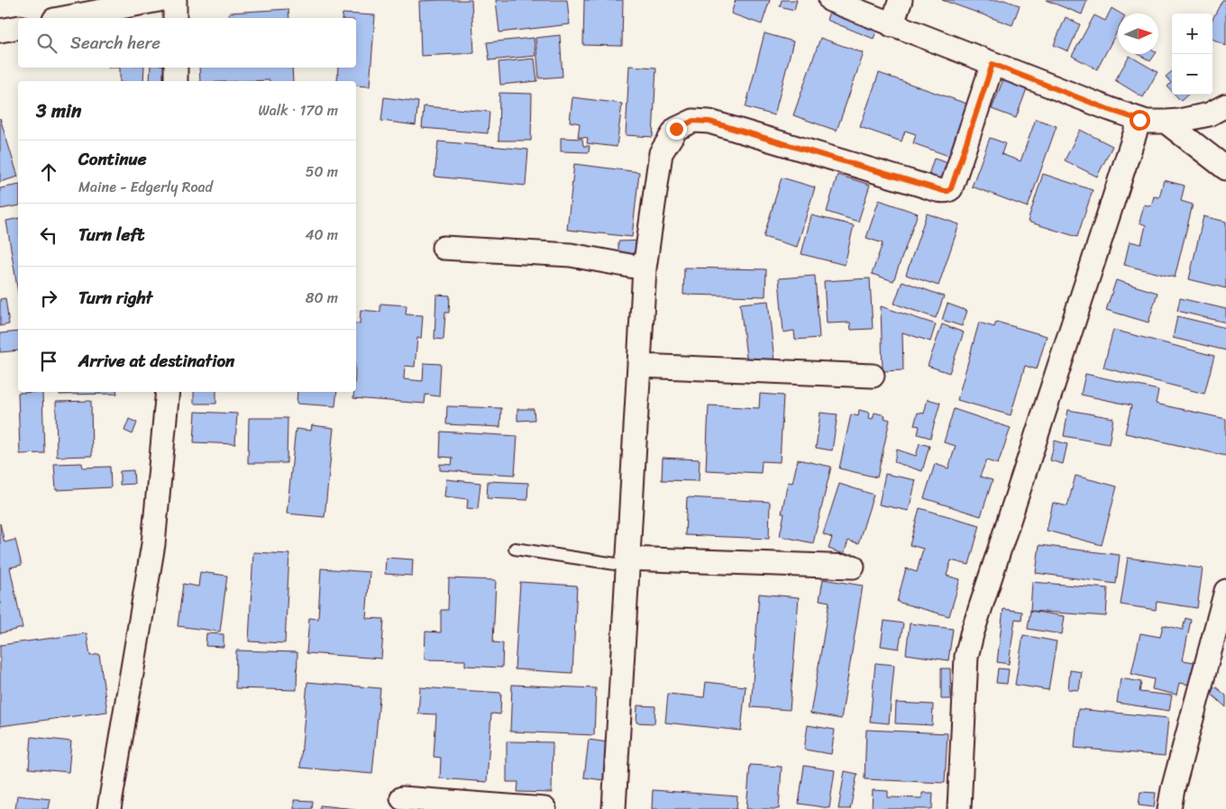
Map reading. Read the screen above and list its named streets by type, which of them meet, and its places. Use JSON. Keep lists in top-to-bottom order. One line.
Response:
{"north":"right","page":{"map_buttons":["+","−"],"search":"Search here","heading":["3 min","Walk · 170 m"],"list":[["Continue","Maine - Edgerly Road","50 m"],["Turn left","40 m"],["Turn right","80 m"],"Arrive at destination"]}}
